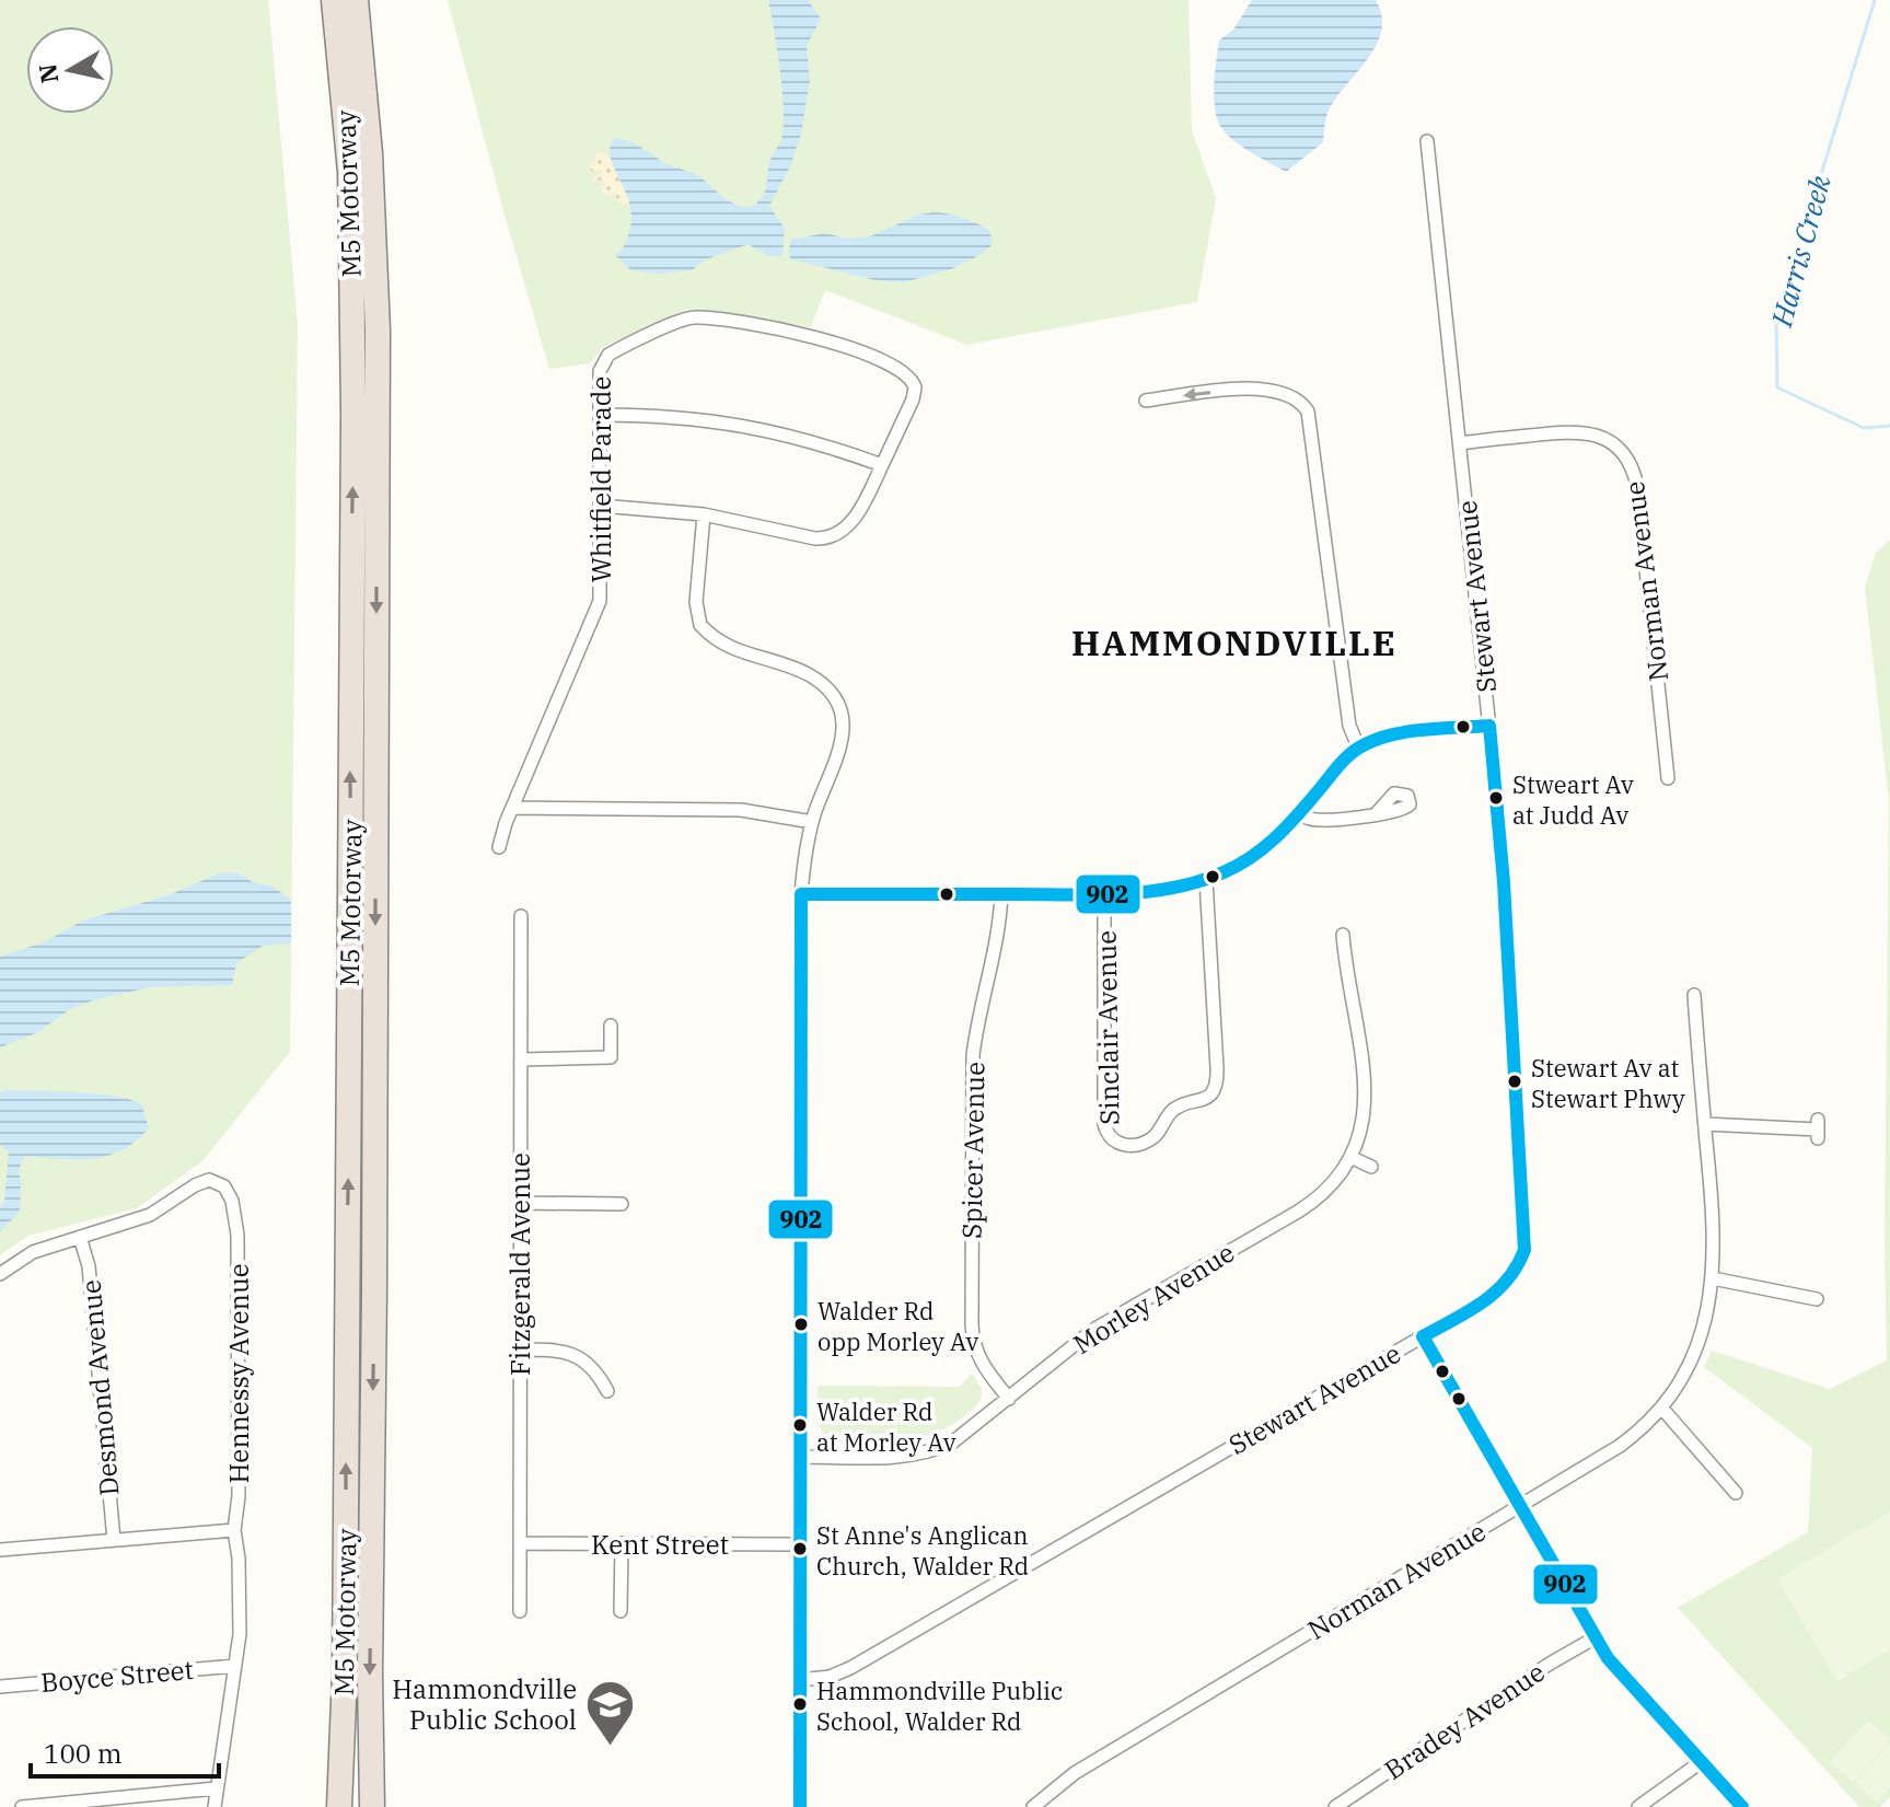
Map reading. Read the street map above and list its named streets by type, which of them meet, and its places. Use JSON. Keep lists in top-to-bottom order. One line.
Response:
{"streets":{"highway":["M5 Motorway"],"street":["Whitfield Parade","Norman Avenue","Stewart Avenue","Sinclair Avenue","Spicer Avenue","Fitzgerald Avenue","Morley Avenue","Hennessy Avenue","Desmond Avenue","Kent Street","Boyce Street","Bradey Avenue"]},"crossings":[["Norman Avenue","Stewart Avenue"],["Spicer Avenue","Morley Avenue"],["Fitzgerald Avenue","Kent Street"],["Hennessy Avenue","Desmond Avenue"],["Hennessy Avenue","Boyce Street"]],"districts":["HAMMONDVILLE"],"water":["Harris Creek"],"places":{"other":["Stweart Av at Judd Av","Stewart Av at Stewart Phwy","Walder Rd opp Morley Av","Walder Rd at Morley Av","St Anne's Anglican Church, Walder Rd","Hammondville Public School, Walder Rd"],"school or university":["Hammondville Public School"]},"lines":["transit line 902"],"scale_bar":"100 m","north":"left"}
